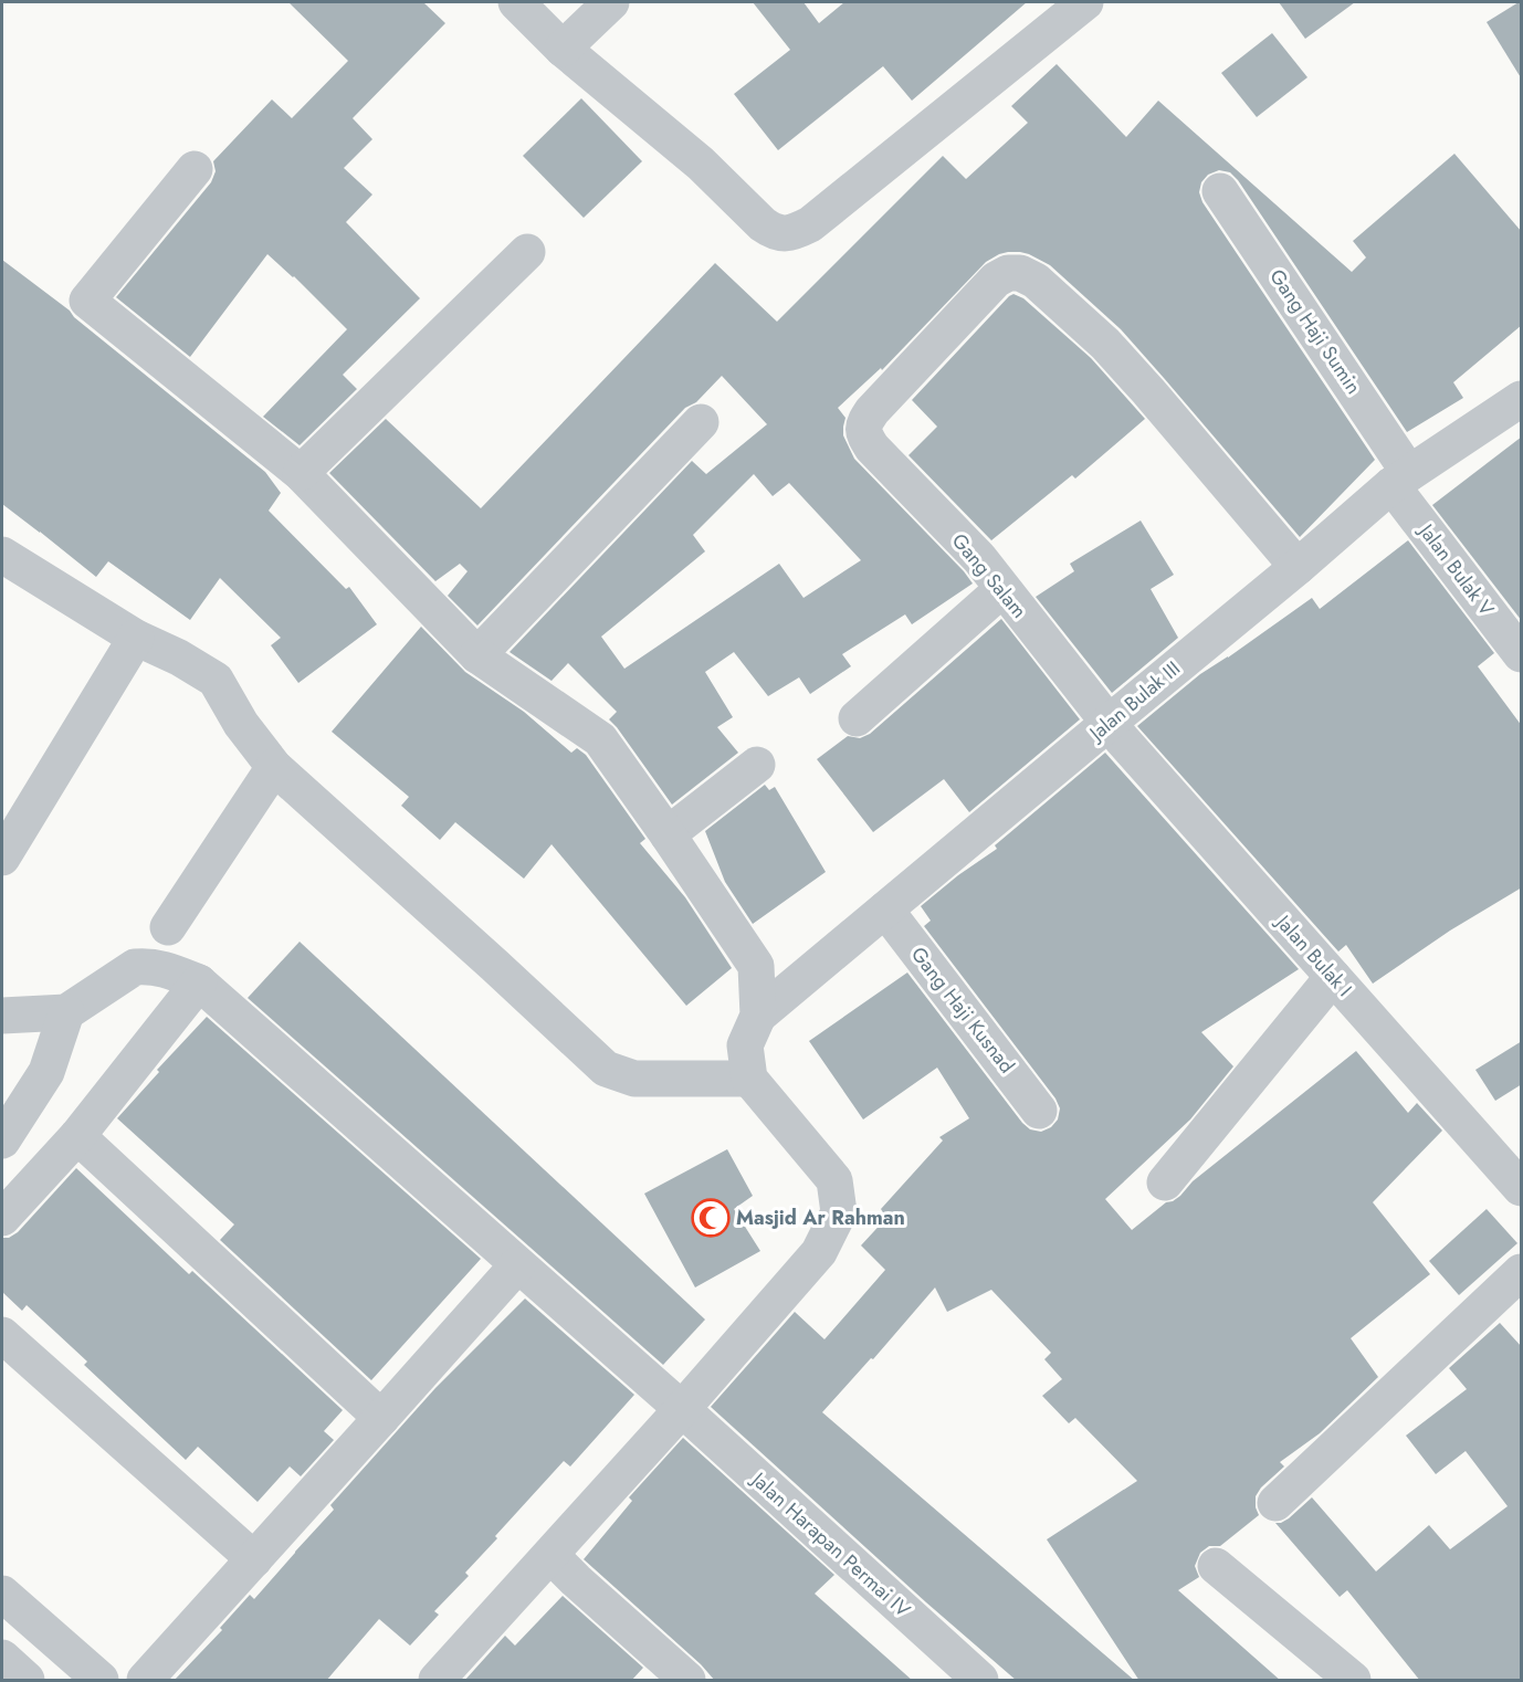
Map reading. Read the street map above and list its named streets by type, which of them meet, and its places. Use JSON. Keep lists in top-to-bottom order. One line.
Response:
{"streets":{"street":["Gang Haji Sumin","Jalan Bulak V","Gang Salam","Jalan Bulak III","Jalan Bulak I","Gang Haji Kusnad","Jalan Harapan Permai IV"]},"crossings":[["Gang Haji Sumin","Jalan Bulak V"],["Gang Haji Sumin","Jalan Bulak III"],["Jalan Bulak V","Jalan Bulak III"],["Gang Salam","Jalan Bulak III"],["Gang Salam","Jalan Bulak I"],["Jalan Bulak III","Jalan Bulak I"],["Jalan Bulak III","Gang Haji Kusnad"]],"places":{"mosque":["Masjid Ar Rahman"]}}
